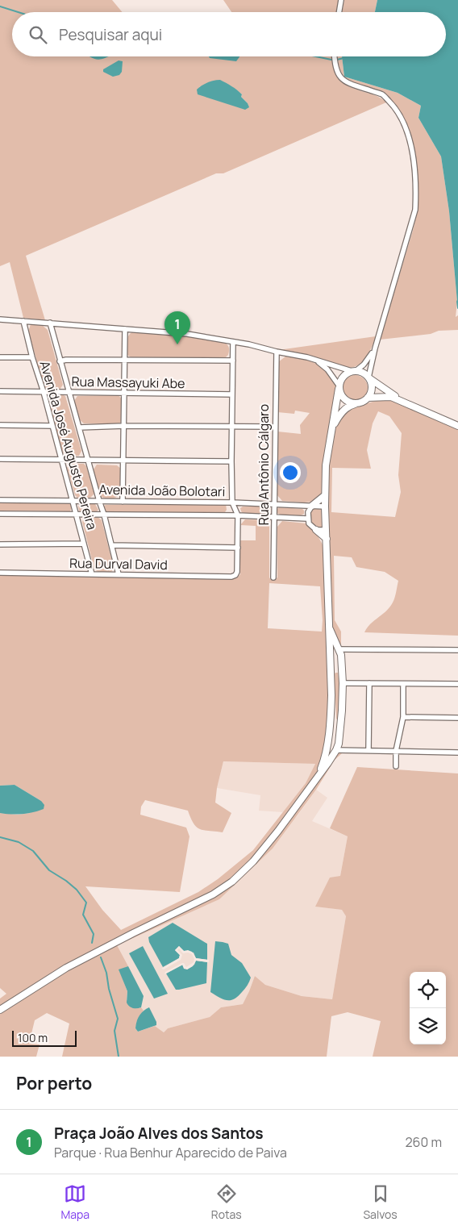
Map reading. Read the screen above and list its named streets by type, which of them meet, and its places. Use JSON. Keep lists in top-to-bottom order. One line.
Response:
{"streets":{"street":["Rua Massayuki Abe","Avenida José Augusto Pereira","Rua Antônio Cálgaro","Avenida João Bolotari","Rua Durval David"]},"crossings":[["Rua Massayuki Abe","Avenida José Augusto Pereira"],["Avenida José Augusto Pereira","Avenida João Bolotari"],["Avenida José Augusto Pereira","Rua Durval David"],["Rua Antônio Cálgaro","Avenida João Bolotari"]],"scale_bar":"100 m","page":{"search":"Pesquisar aqui","pins":"1","scale":"100 m","heading":"Por perto","list":[{"mark":"1","name":"Praça João Alves dos Santos","note":"Parque · Rua Benhur Aparecido de Paiva","value":"260 m"}],"nav":["Mapa","Rotas","Salvos"]}}
